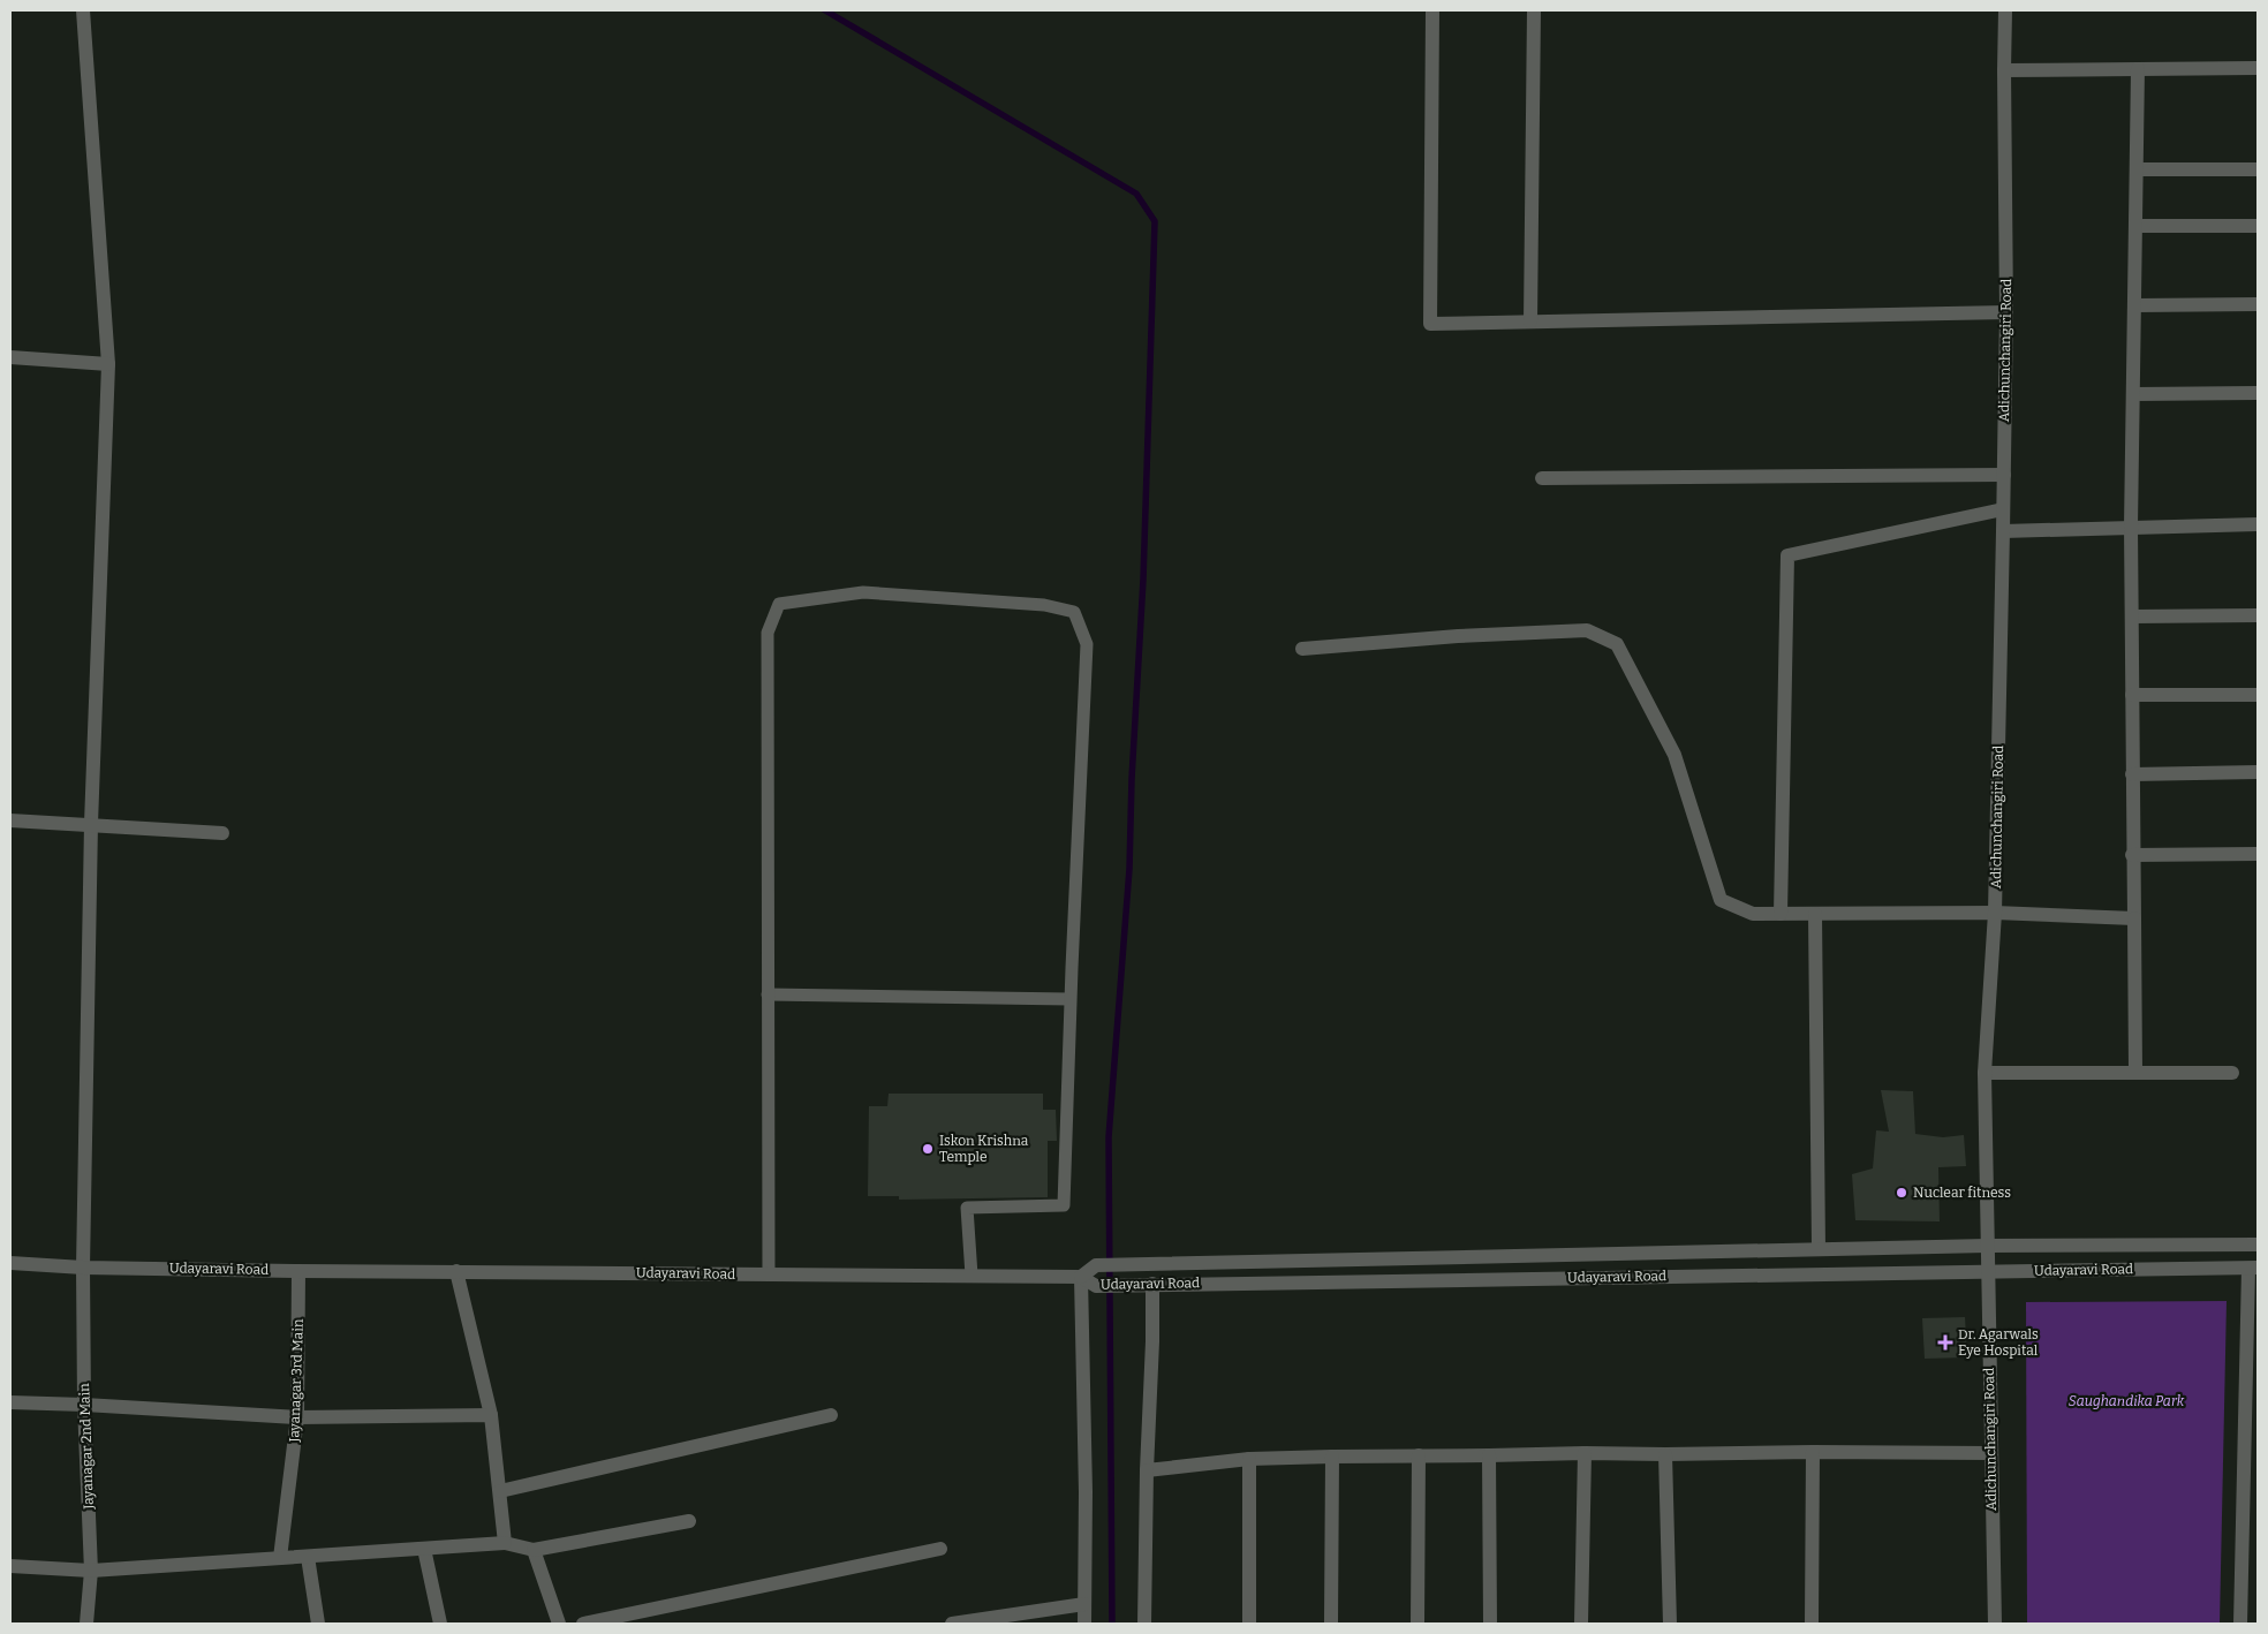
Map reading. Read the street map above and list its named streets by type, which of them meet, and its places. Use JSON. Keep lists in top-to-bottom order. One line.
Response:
{"streets":{"street":["Adichunchangiri Road","Udayaravi Road","Jayanagar 3rd Main","Jayanagar 2nd Main"]},"crossings":[["Adichunchangiri Road","Udayaravi Road"],["Udayaravi Road","Jayanagar 3rd Main"],["Udayaravi Road","Jayanagar 2nd Main"]],"parks":["Saughandika Park"],"places":{"other":["Iskon Krishna Temple","Nuclear fitness"],"health":["Dr. Agarwals Eye Hospital"]}}
